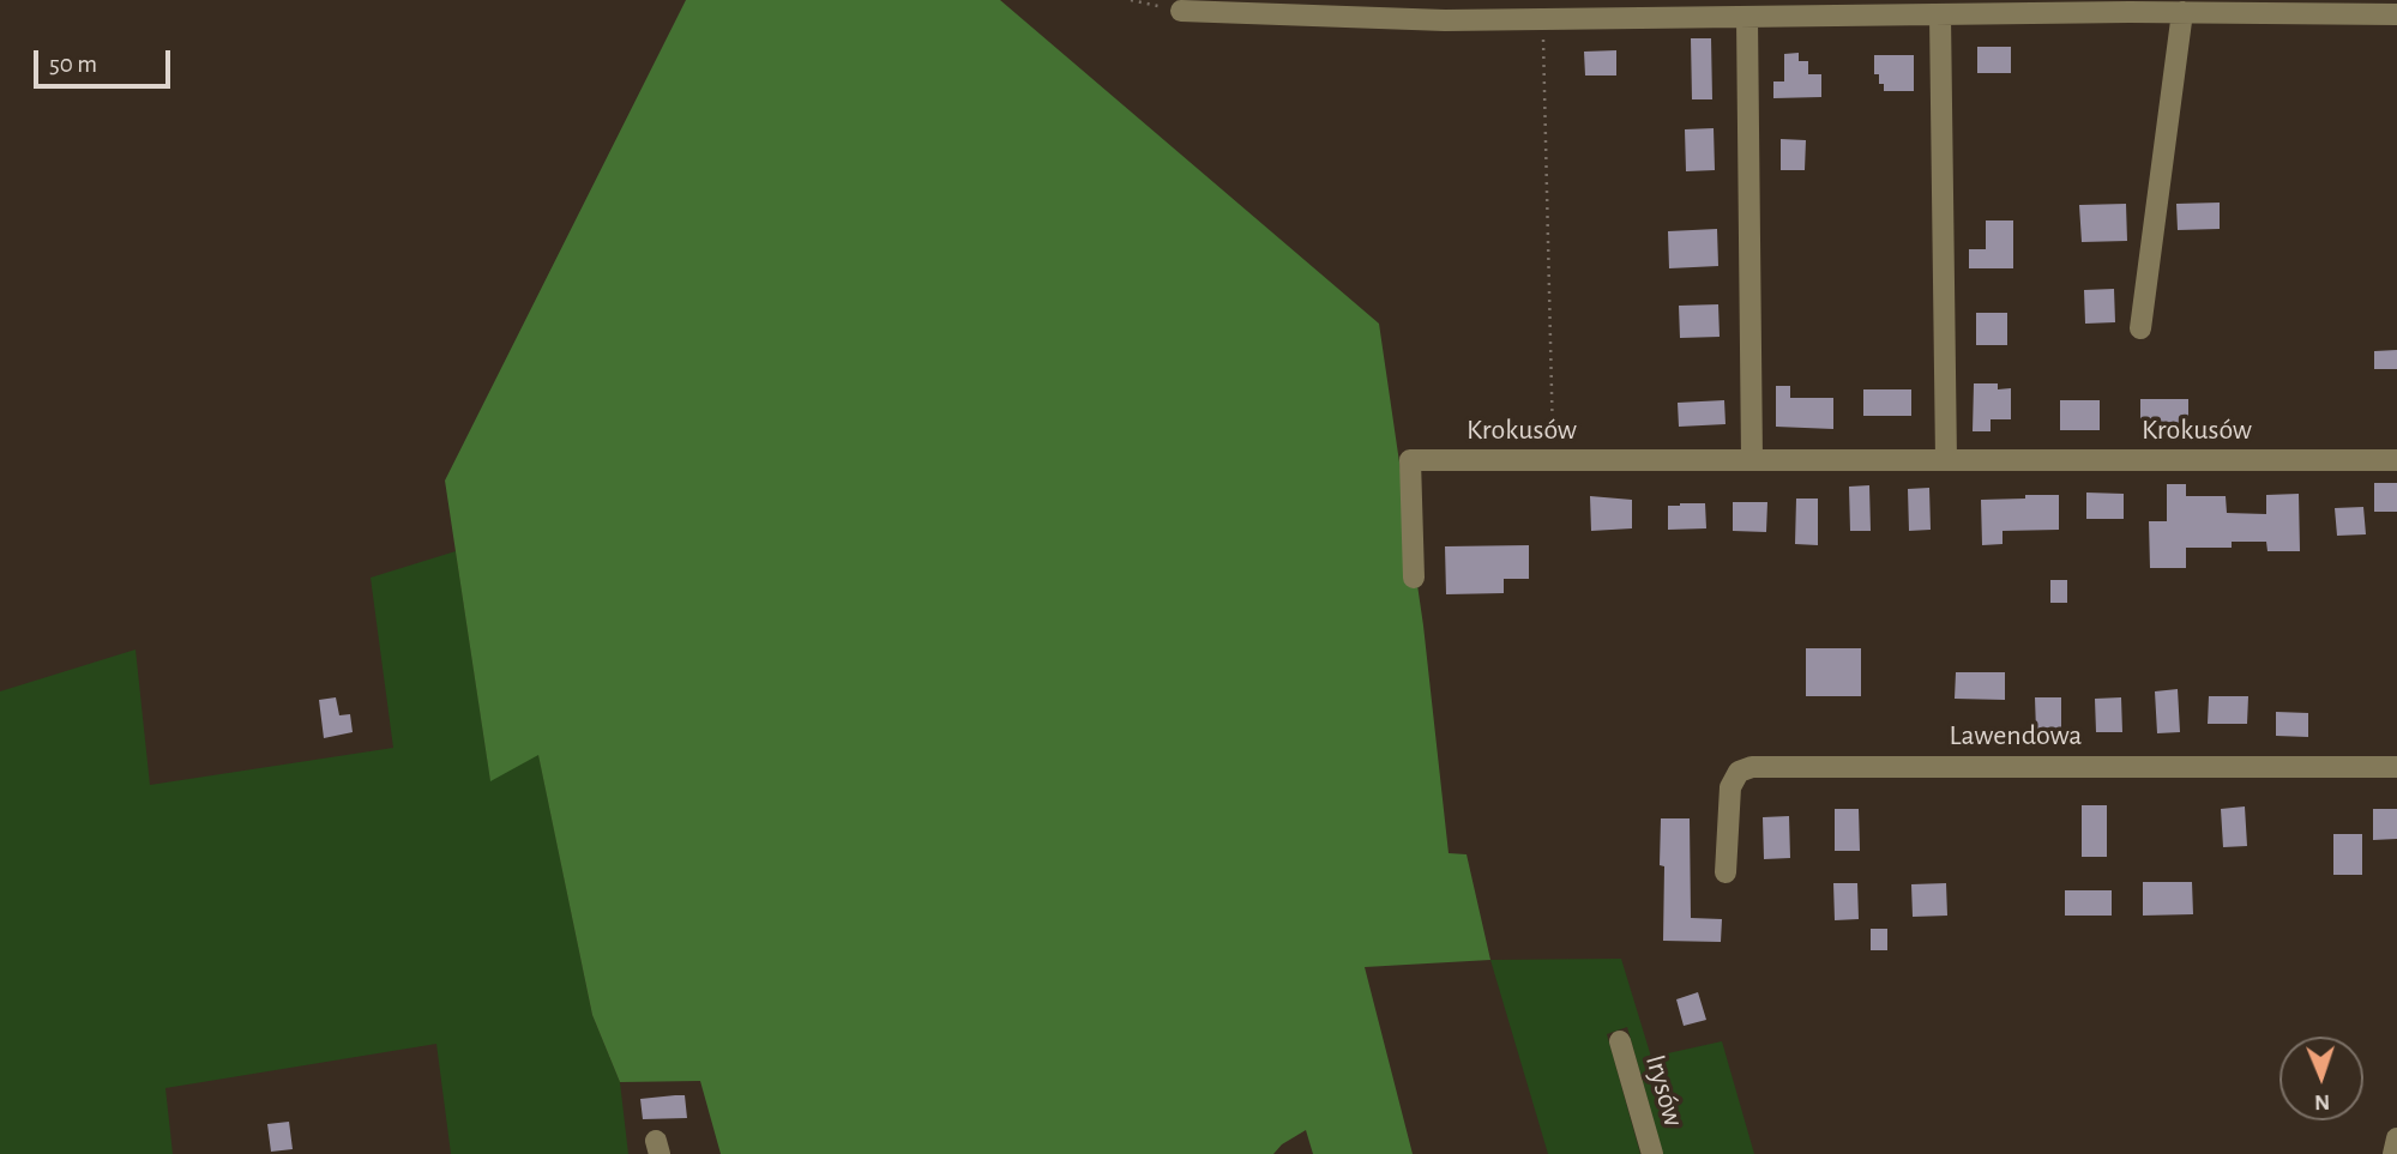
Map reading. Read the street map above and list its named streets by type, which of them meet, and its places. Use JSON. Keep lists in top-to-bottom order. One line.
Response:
{"streets":{"street":["Krokusów","Lawendowa","Irysów"]},"scale_bar":"50 m","north":"bottom"}
